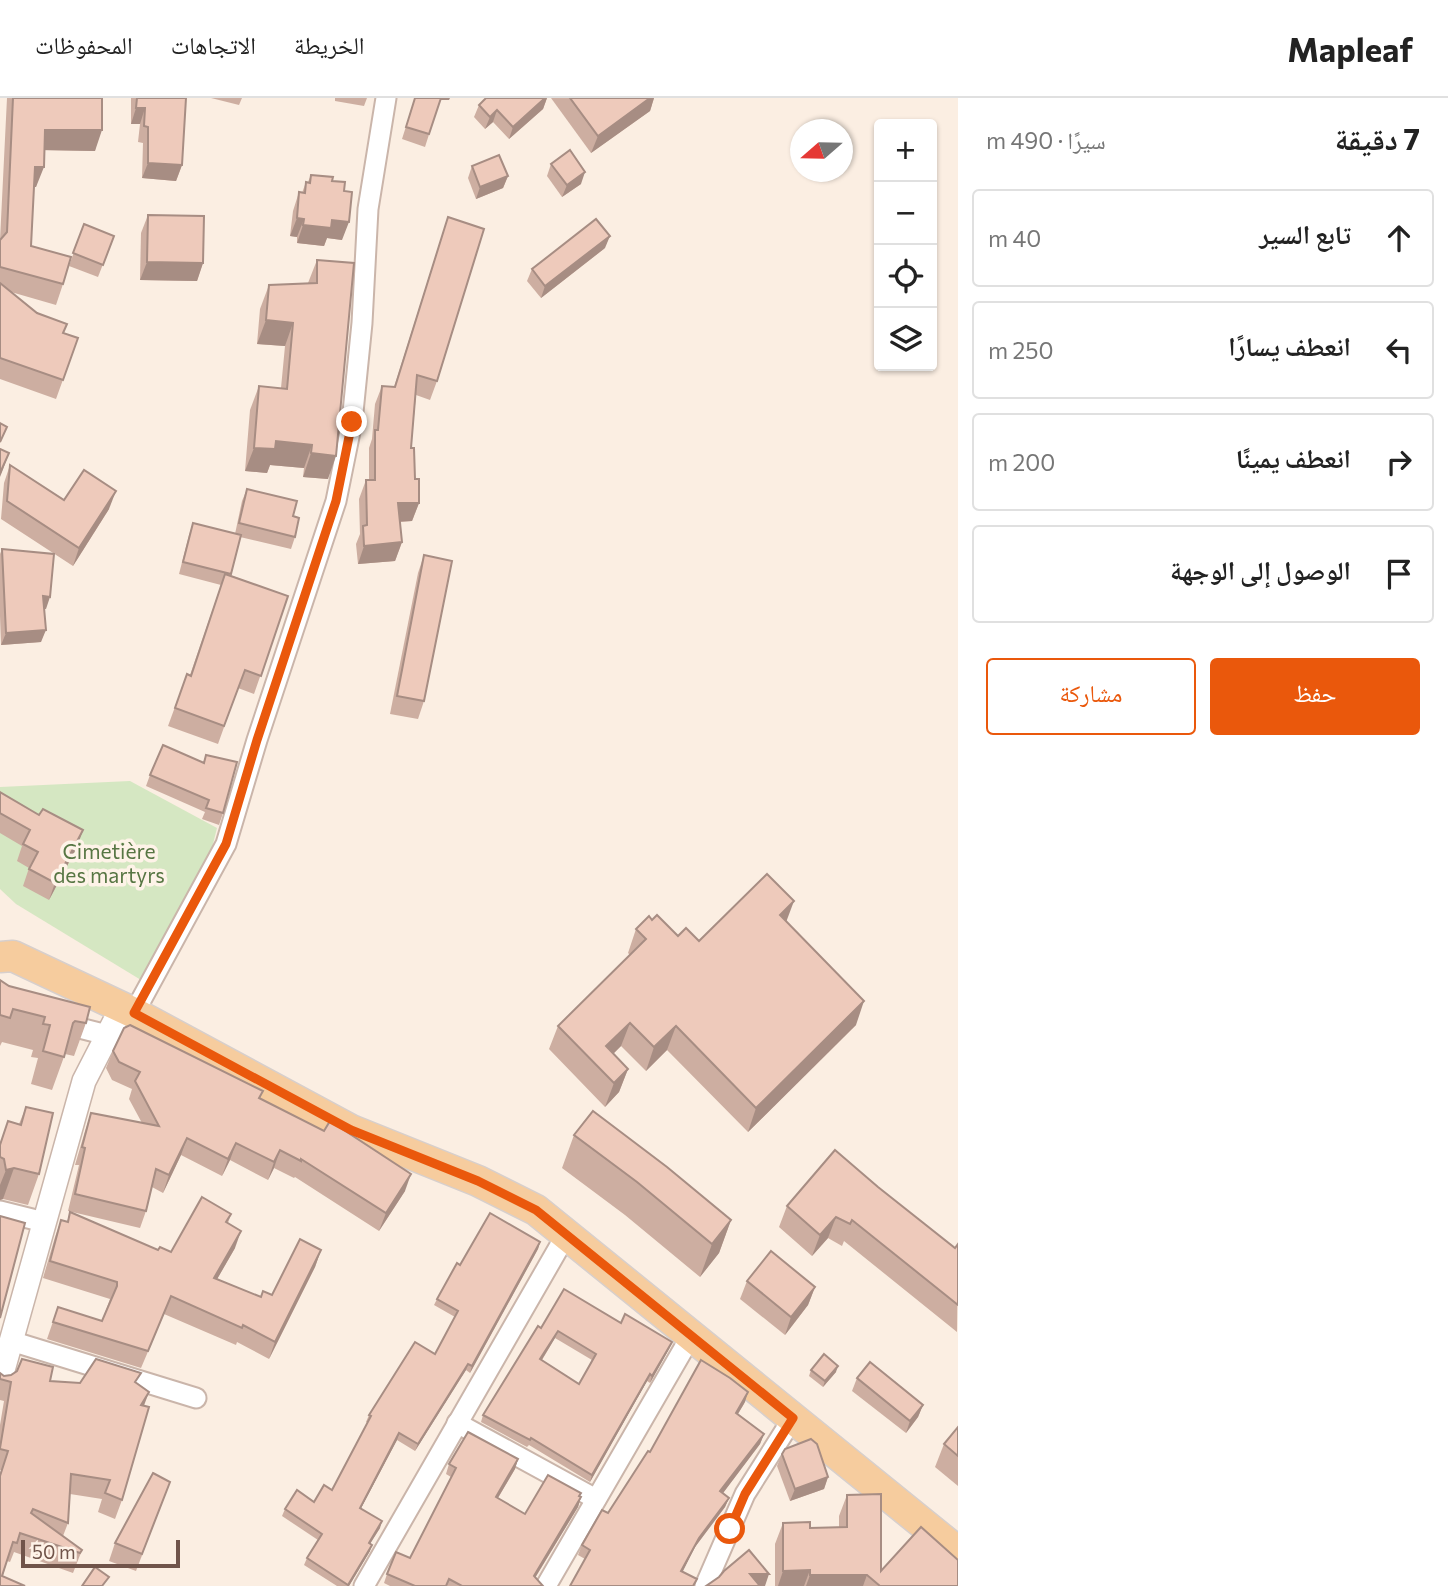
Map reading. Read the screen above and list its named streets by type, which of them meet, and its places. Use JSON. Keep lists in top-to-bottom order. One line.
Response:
{"parks":["Cimetière des martyrs"],"scale_bar":"50 m","north":"left","page":{"header":"Mapleaf","nav":["الخريطة","الاتجاهات","المحفوظات"],"heading":["7 دقيقة","سيرًا · 490 m"],"map_buttons":["+","−"],"list":[["تابع السير","40 m"],["انعطف يسارًا","250 m"],["انعطف يمينًا","200 m"],"الوصول إلى الوجهة"],"buttons":["حفظ","مشاركة"],"scale":"50 m"}}
